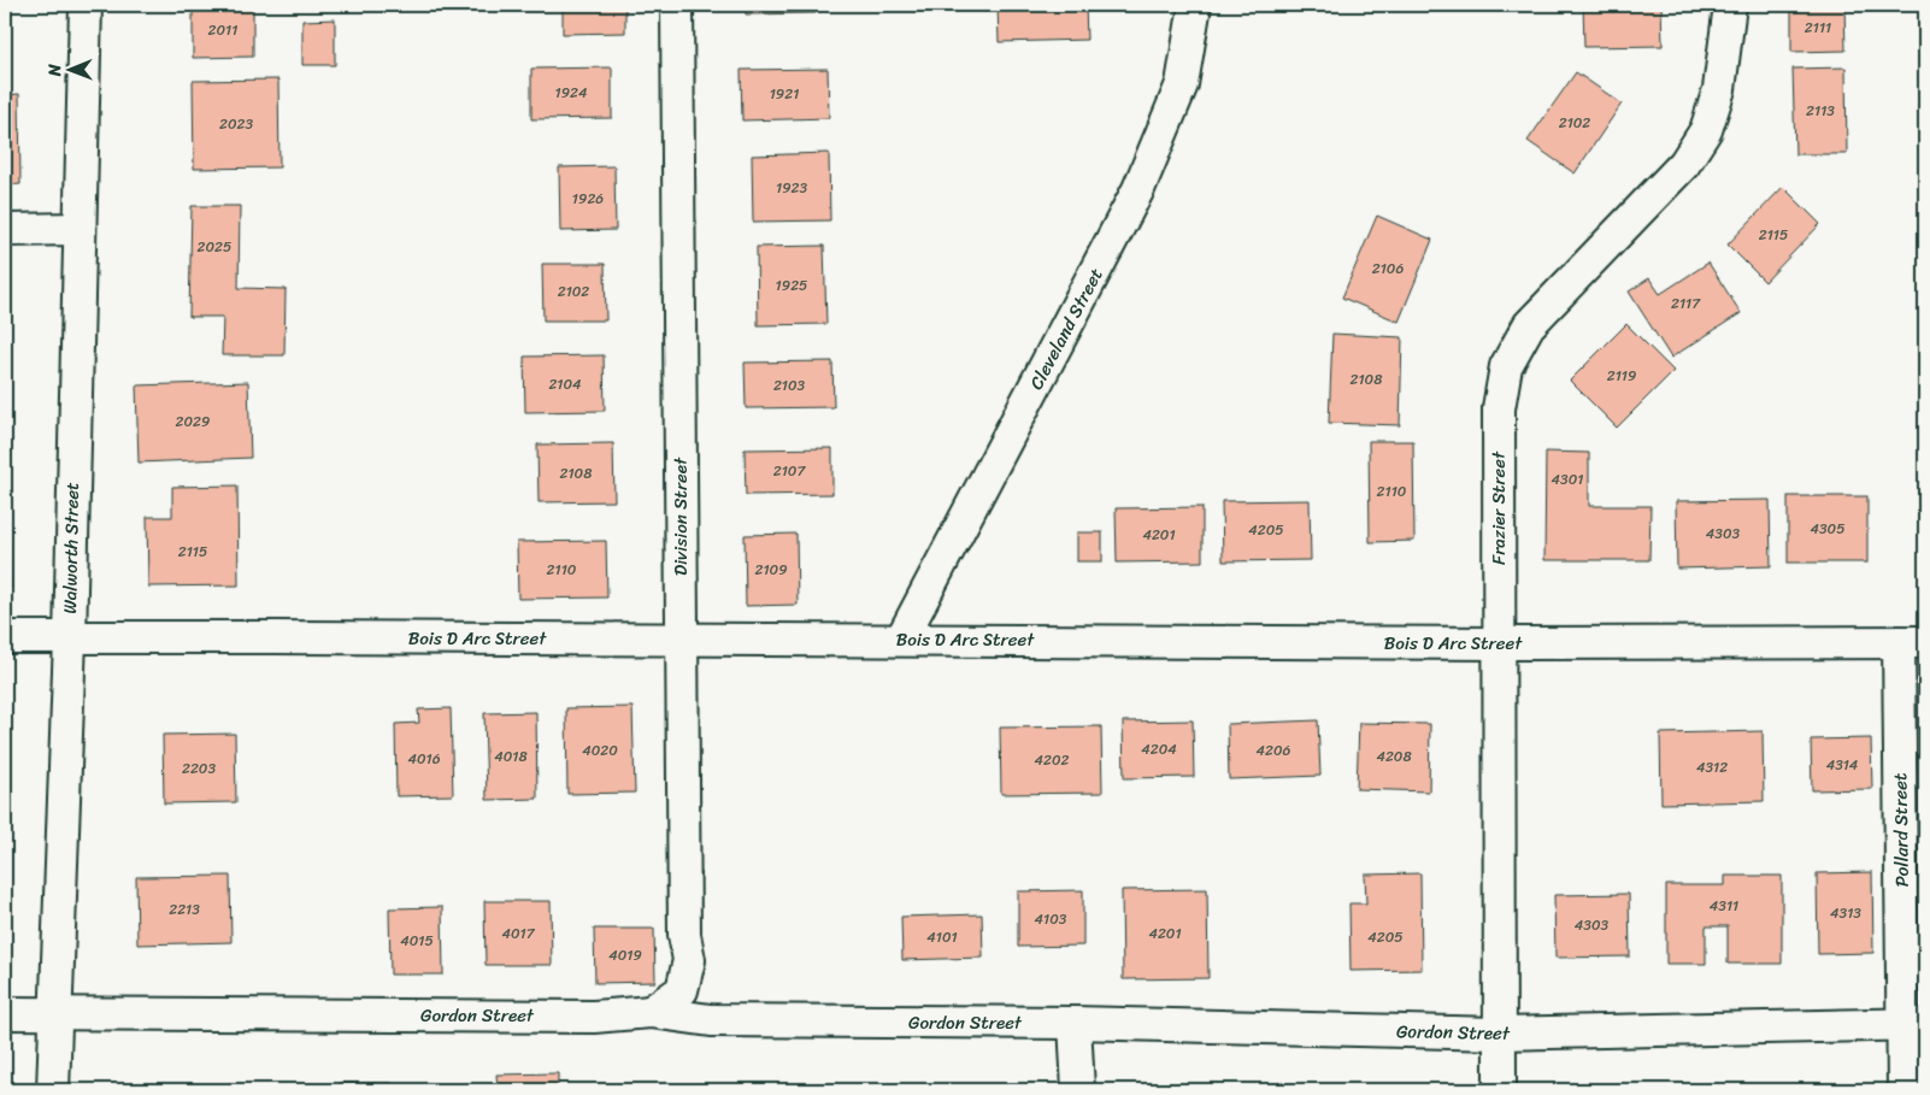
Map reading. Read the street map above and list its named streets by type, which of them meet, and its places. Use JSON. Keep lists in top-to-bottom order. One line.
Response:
{"streets":{"street":["Cleveland Street","Frazier Street","Division Street","Walworth Street","Bois D Arc Street","Pollard Street","Gordon Street"]},"crossings":[["Cleveland Street","Bois D Arc Street"],["Frazier Street","Bois D Arc Street"],["Frazier Street","Gordon Street"],["Division Street","Bois D Arc Street"],["Division Street","Gordon Street"],["Walworth Street","Bois D Arc Street"],["Walworth Street","Gordon Street"],["Bois D Arc Street","Pollard Street"],["Pollard Street","Gordon Street"]],"house_numbers":["2111","2011","1924","1921","2113","2102","2023","1923","1926","2115","2025","2106","1925","2102","2117","2119","2108","2104","2103","2029","2107","2108","4301","2110","4305","4205","4303","4201","2115","2110","2109","4204","4020","4206","4018","4208","4016","4202","4314","4312","2203","4311","2213","4313","4103","4303","4017","4201","4101","4205","4015","4019"],"north":"left"}
